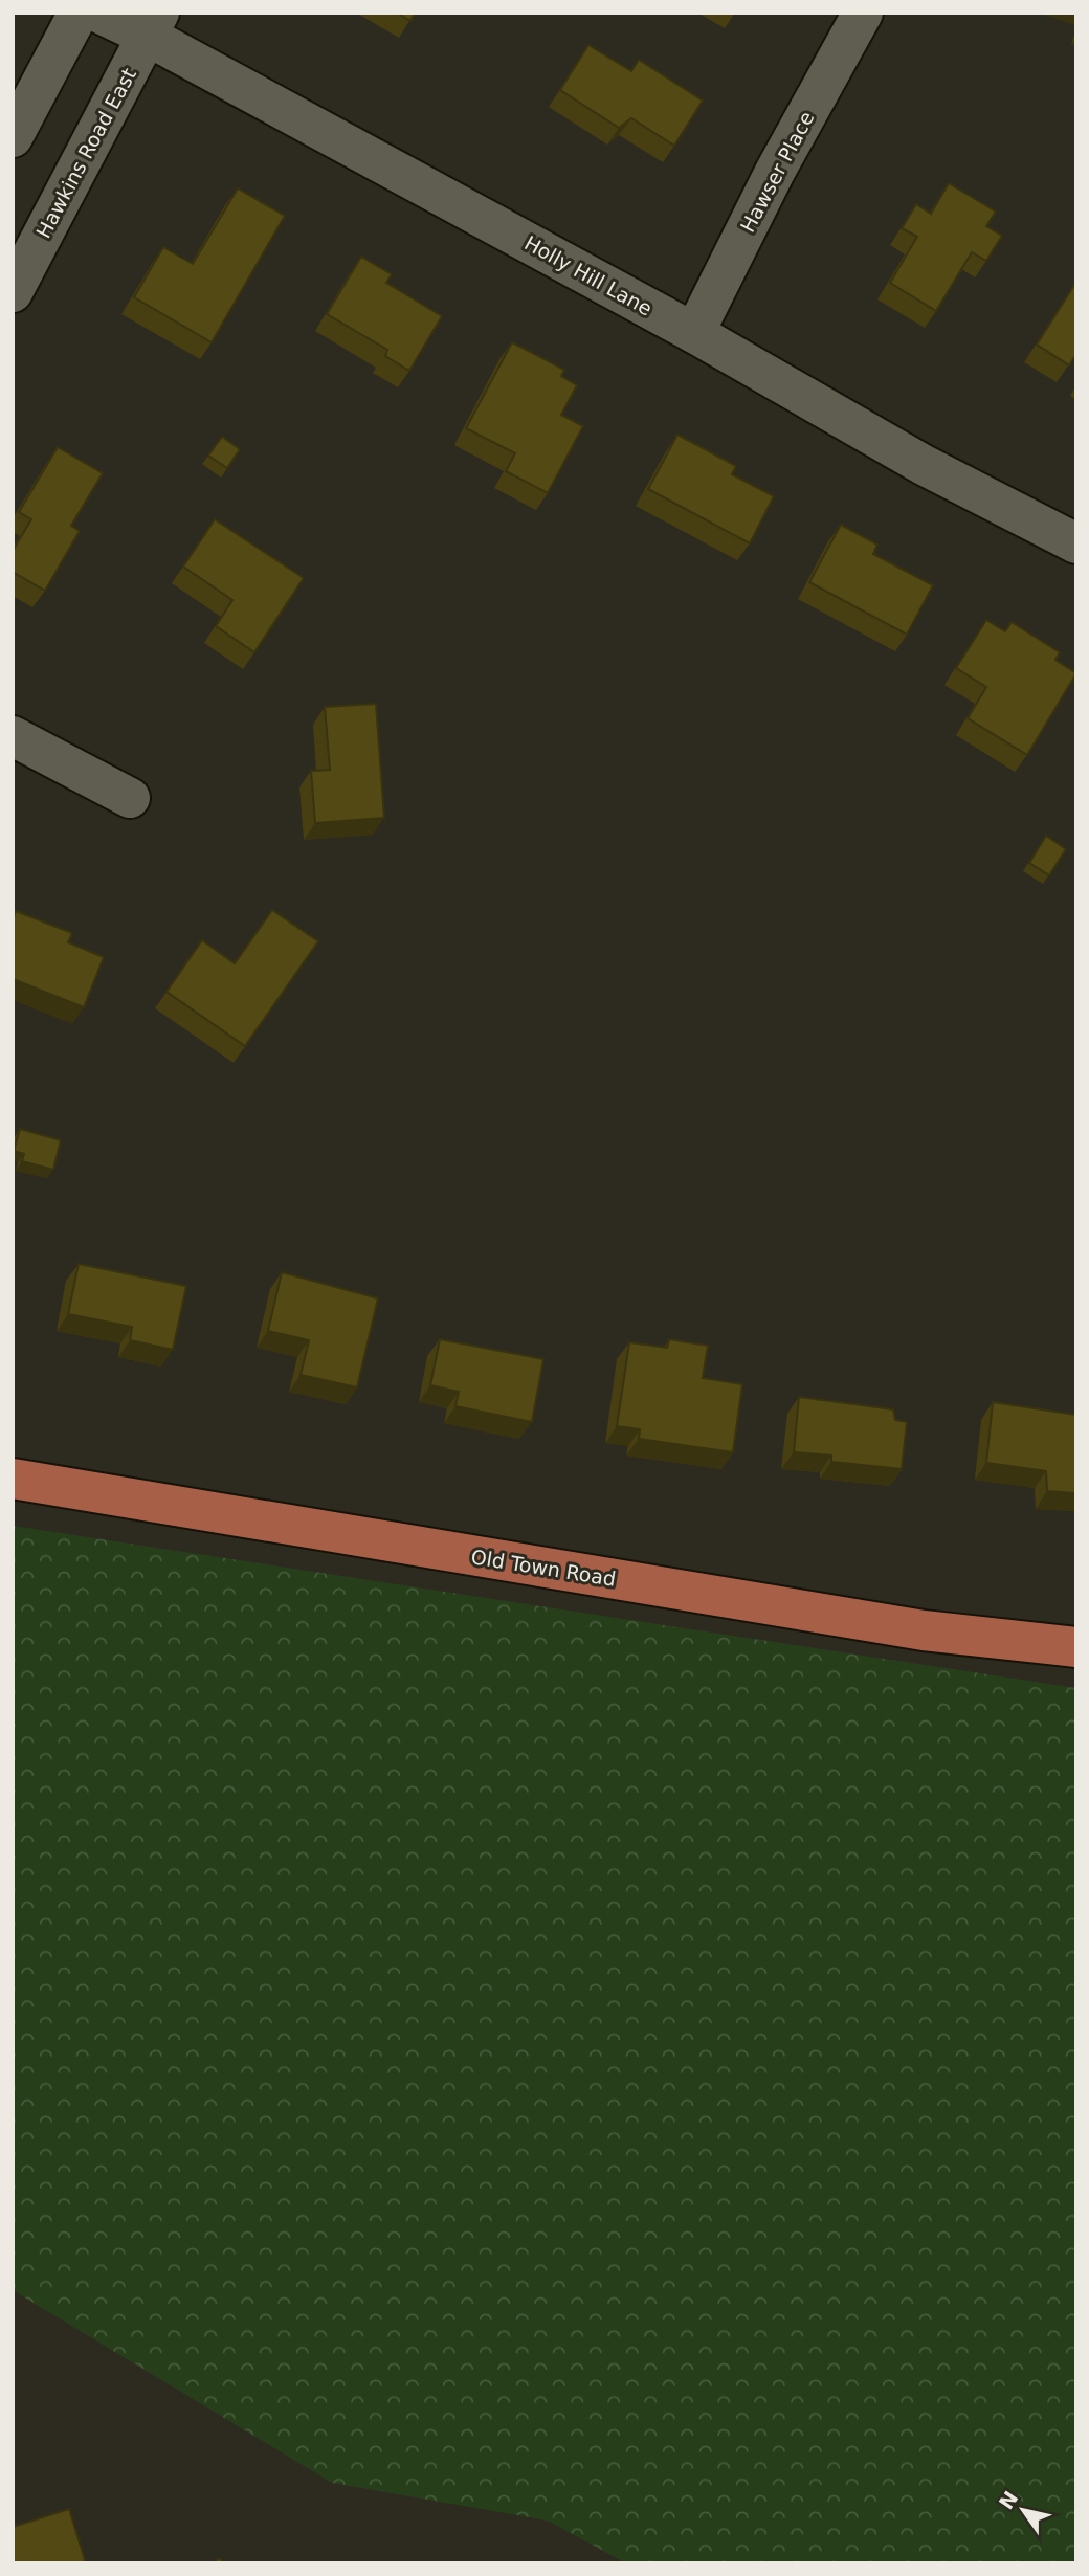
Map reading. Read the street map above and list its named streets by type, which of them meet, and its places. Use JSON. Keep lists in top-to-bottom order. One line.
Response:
{"streets":{"main road":["Old Town Road"],"street":["Hawkins Road East","Hawser Place","Holly Hill Lane"]},"crossings":[["Hawkins Road East","Holly Hill Lane"],["Hawser Place","Holly Hill Lane"]],"north":"top left"}
